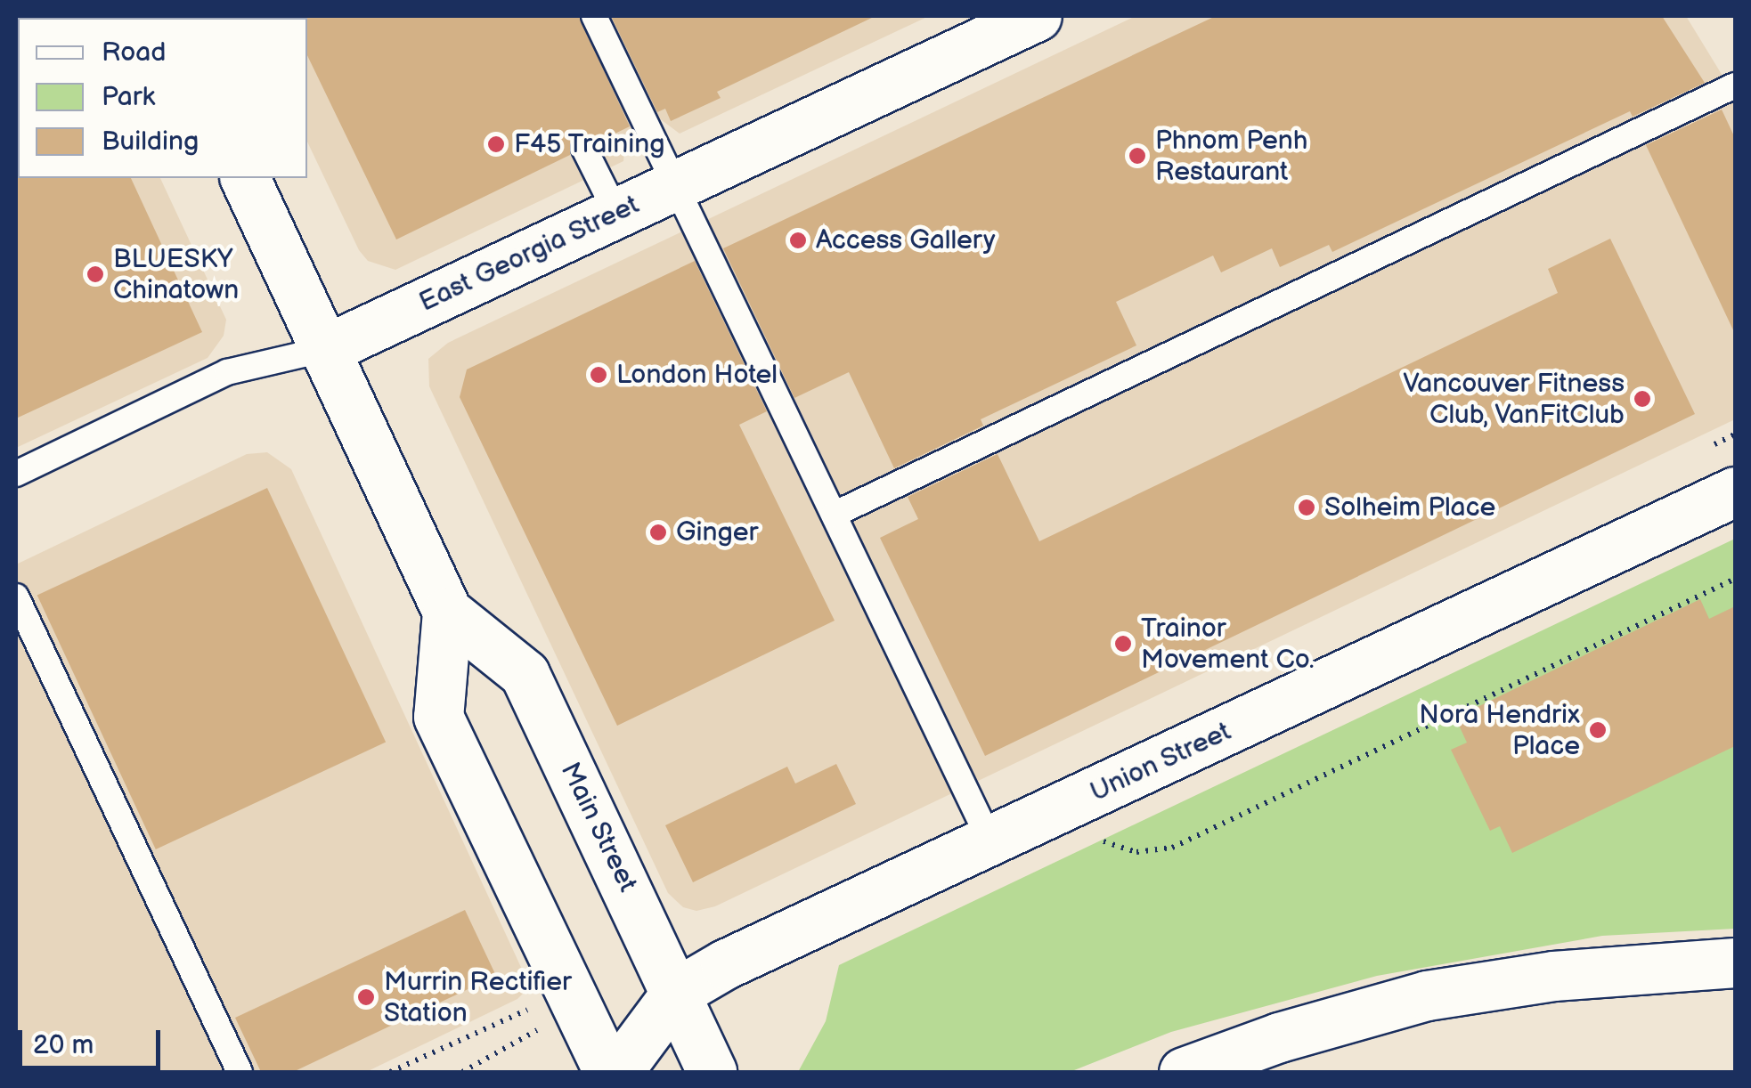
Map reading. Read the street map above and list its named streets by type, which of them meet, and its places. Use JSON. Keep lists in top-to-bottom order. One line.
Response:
{"streets":{"main road":["East Georgia Street","Union Street","Main Street"]},"crossings":[["East Georgia Street","Main Street"],["Union Street","Main Street"]],"places":["F45 Training","Phnom Penh Restaurant","Access Gallery","BLUESKY Chinatown","London Hotel","Vancouver Fitness Club, VanFitClub","Solheim Place","Ginger","Trainor Movement Co.","Nora Hendrix Place","Murrin Rectifier Station"],"legend":["Road","Park","Building"],"scale_bar":"20 m"}
